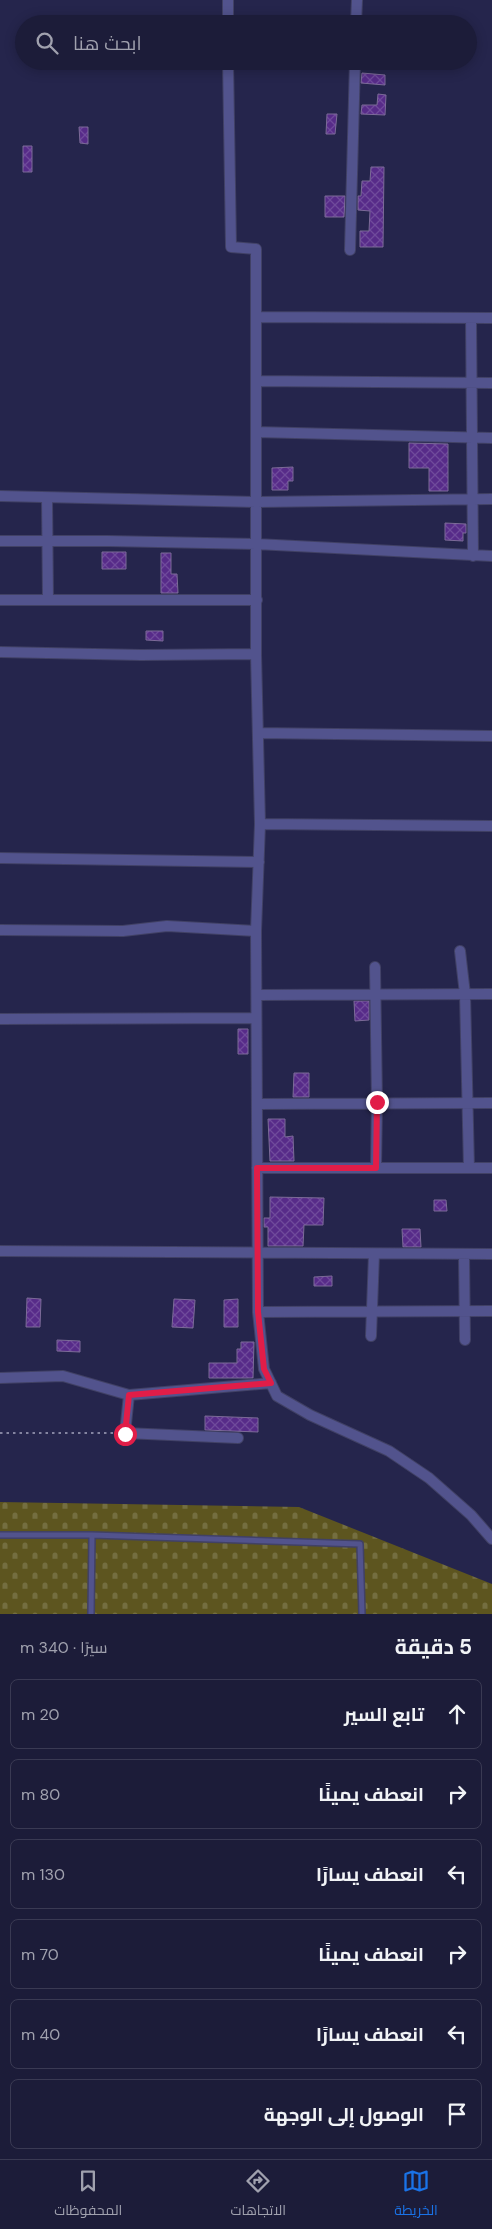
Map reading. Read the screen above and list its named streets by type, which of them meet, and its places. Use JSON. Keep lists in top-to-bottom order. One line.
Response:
{"page":{"search":"ابحث هنا","heading":["5 دقيقة","سيرًا · 340 m"],"list":[["تابع السير","20 m"],["انعطف يمينًا","80 m"],["انعطف يسارًا","130 m"],["انعطف يمينًا","70 m"],["انعطف يسارًا","40 m"],"الوصول إلى الوجهة"],"nav":["الخريطة","الاتجاهات","المحفوظات"]}}
